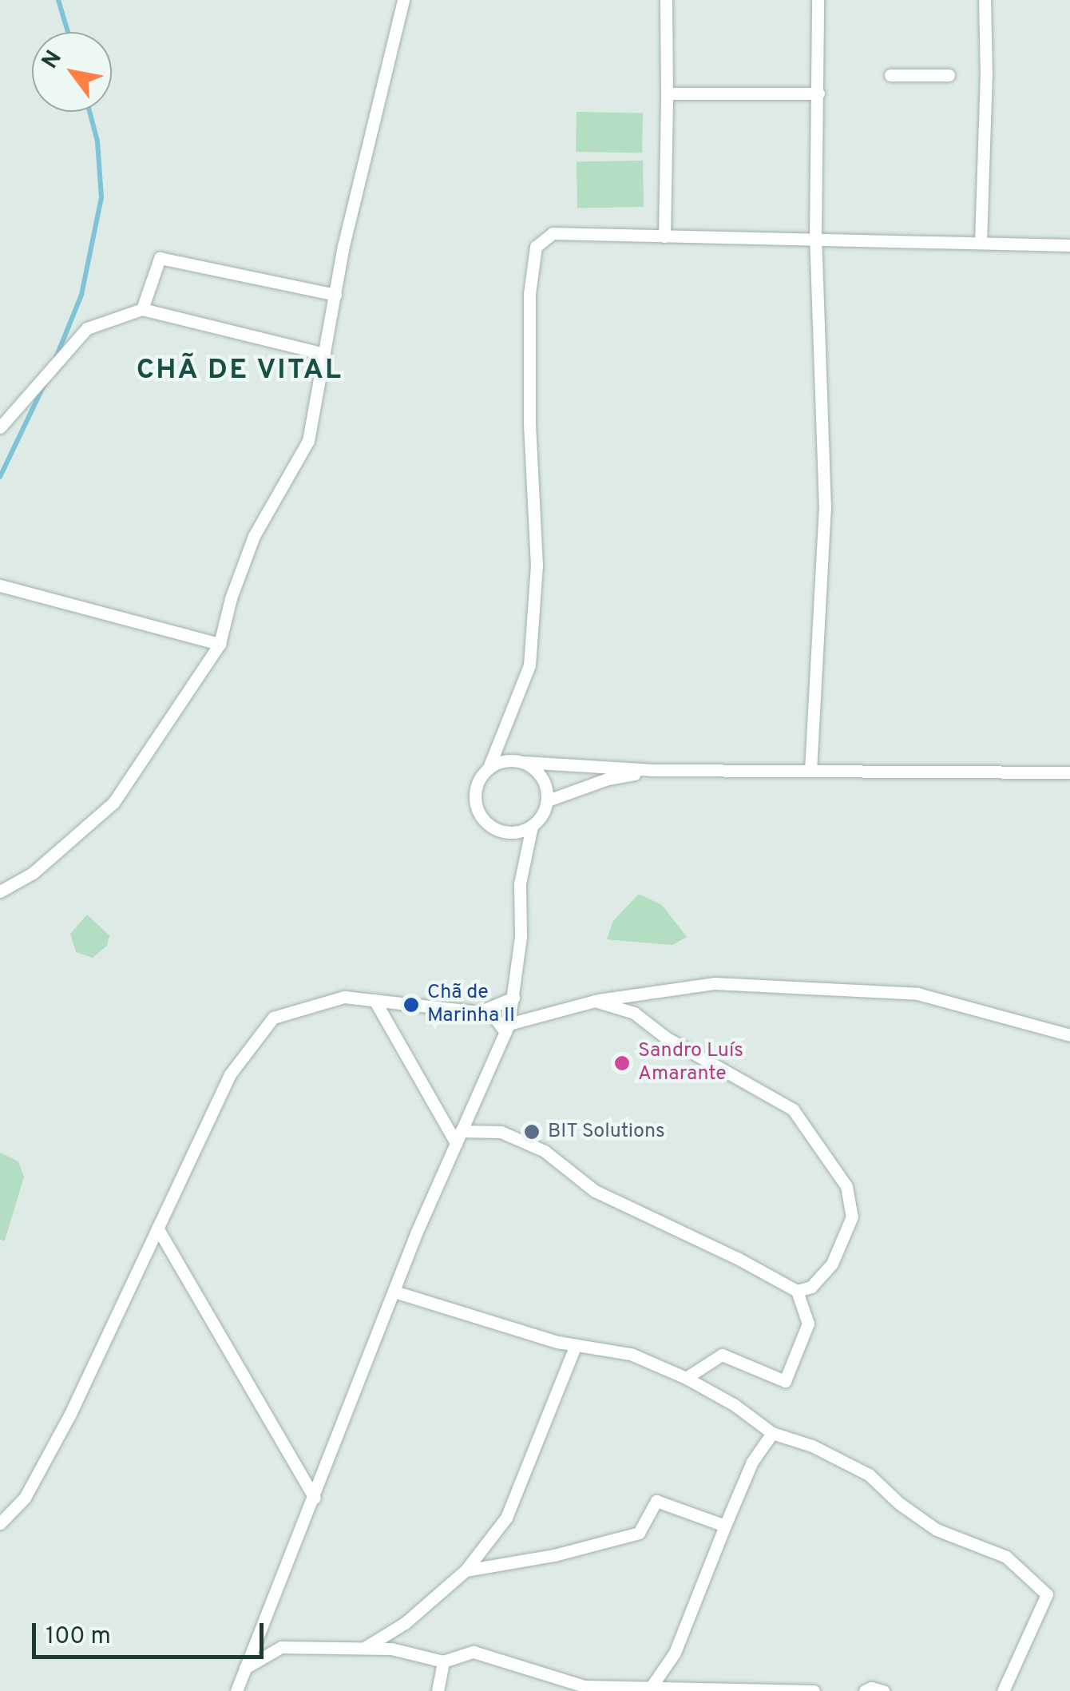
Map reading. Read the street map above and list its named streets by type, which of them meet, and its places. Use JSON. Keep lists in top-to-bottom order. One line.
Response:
{"districts":["CHÃ DE VITAL"],"places":["Chã de Marinha II","Sandro Luís Amarante","BIT Solutions"],"scale_bar":"100 m","north":"top left"}
